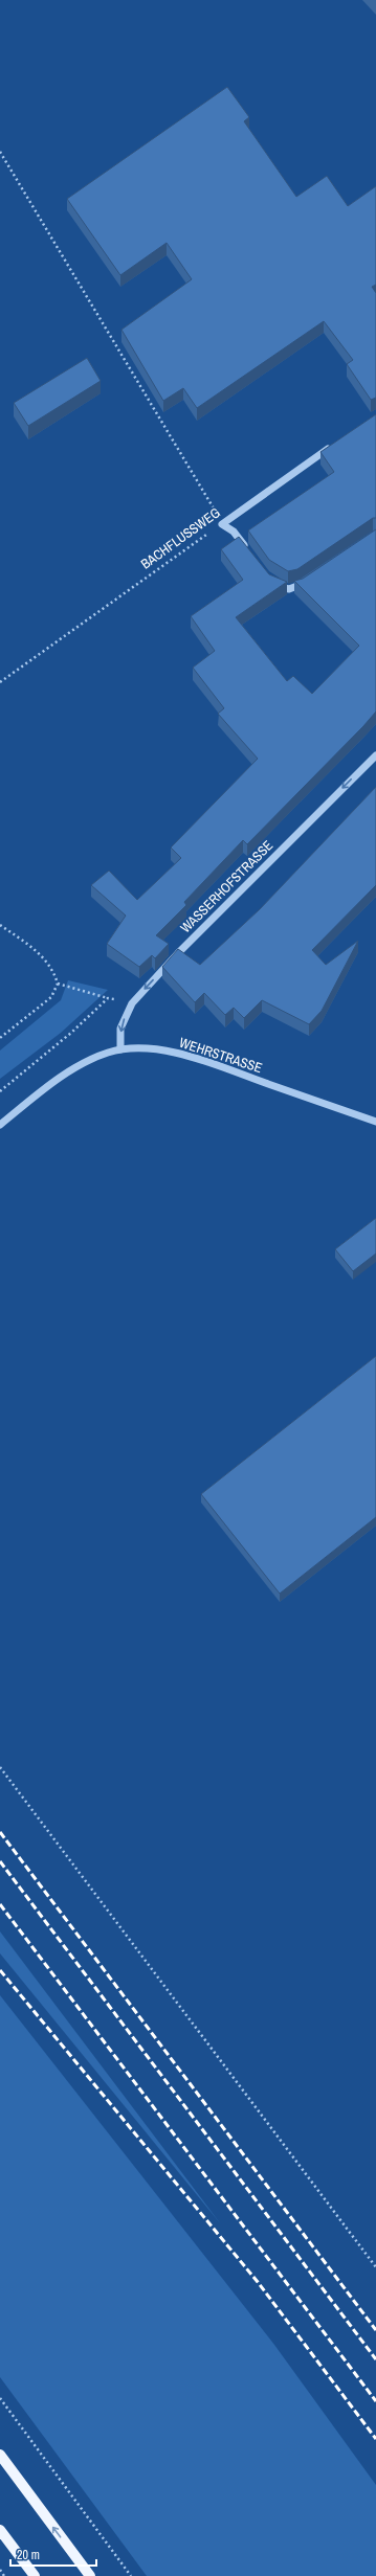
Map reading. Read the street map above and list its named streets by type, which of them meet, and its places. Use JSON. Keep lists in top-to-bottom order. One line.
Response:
{"streets":{"street":["BACHFLUSSWEG","WASSERHOFSTRASSE","WEHRSTRASSE"]},"crossings":[["WASSERHOFSTRASSE","WEHRSTRASSE"]],"one_way":["WASSERHOFSTRASSE"],"scale_bar":"20 m"}
